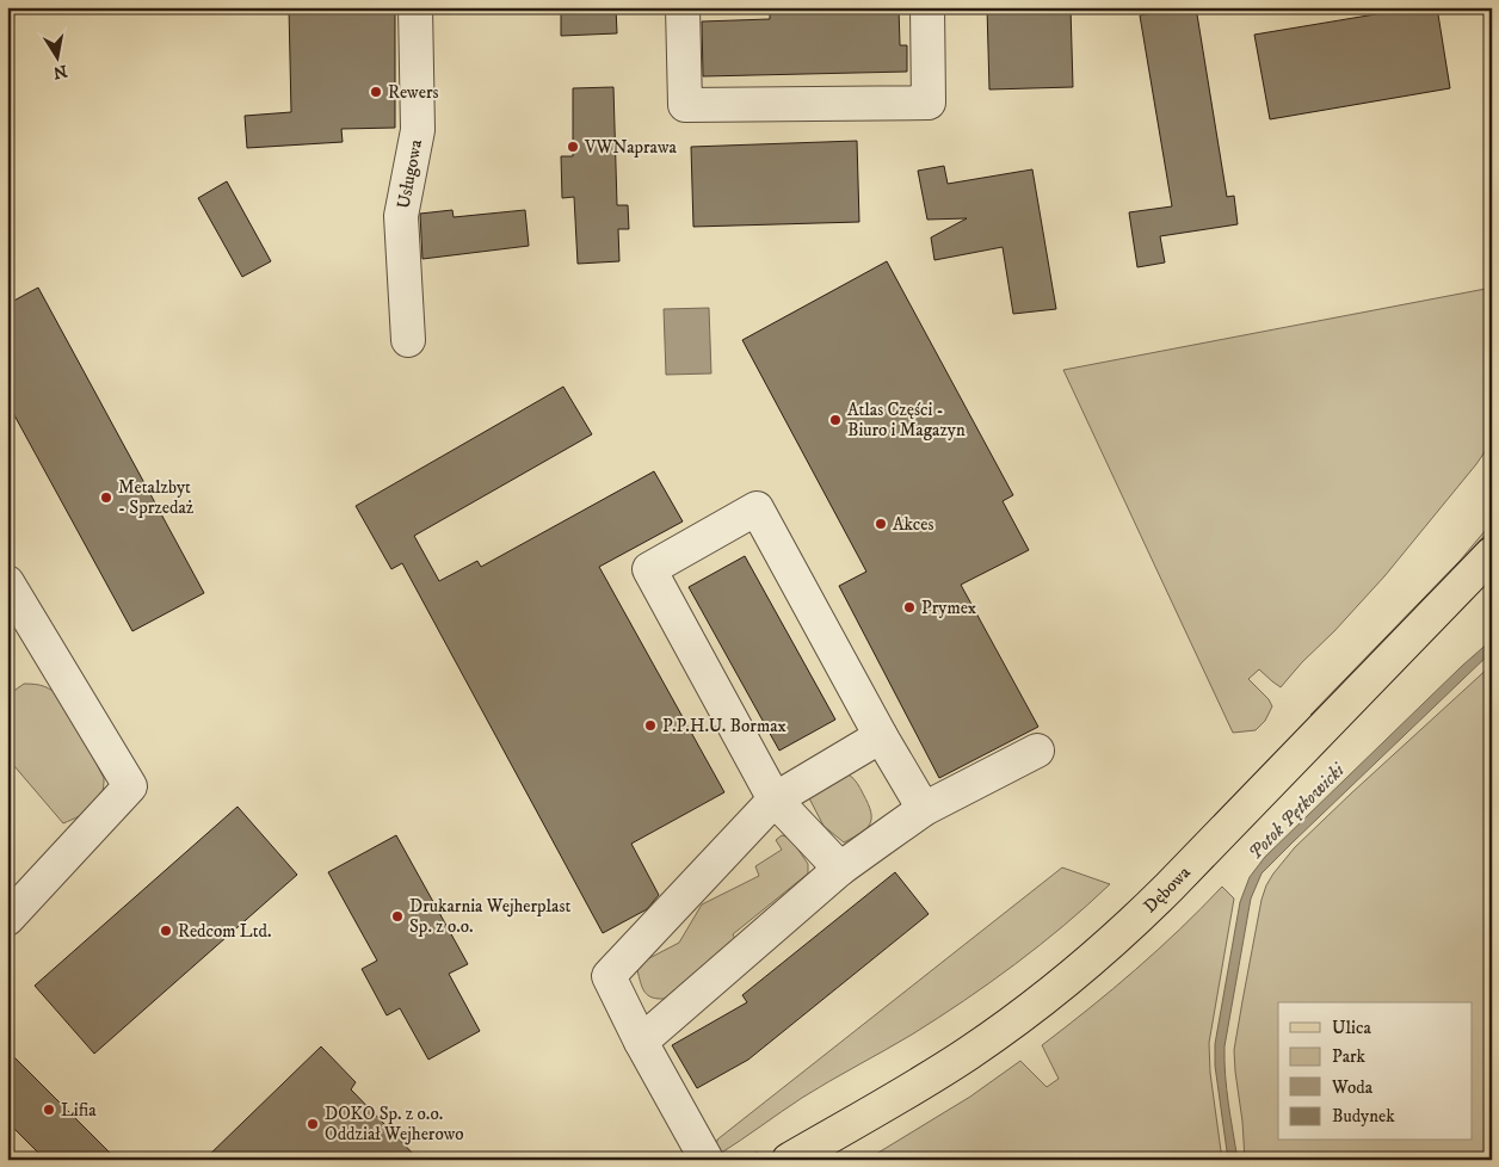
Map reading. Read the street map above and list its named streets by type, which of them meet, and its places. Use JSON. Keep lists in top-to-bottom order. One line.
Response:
{"streets":{"main road":["Dębowa"],"street":["Usługowa"]},"water":["Potok Pętkowicki"],"places":["Rewers","VWNaprawa","Atlas Części - Biuro i Magazyn","Metalzbyt - Sprzedaż","Akces","Prymex","P.P.H.U. Bormax","Drukarnia Wejherplast Sp. z o.o.","Redcom Ltd.","Lifia","DOKO Sp. z o.o. Oddział Wejherowo"],"legend":["Ulica","Park","Woda","Budynek"],"north":"bottom"}
